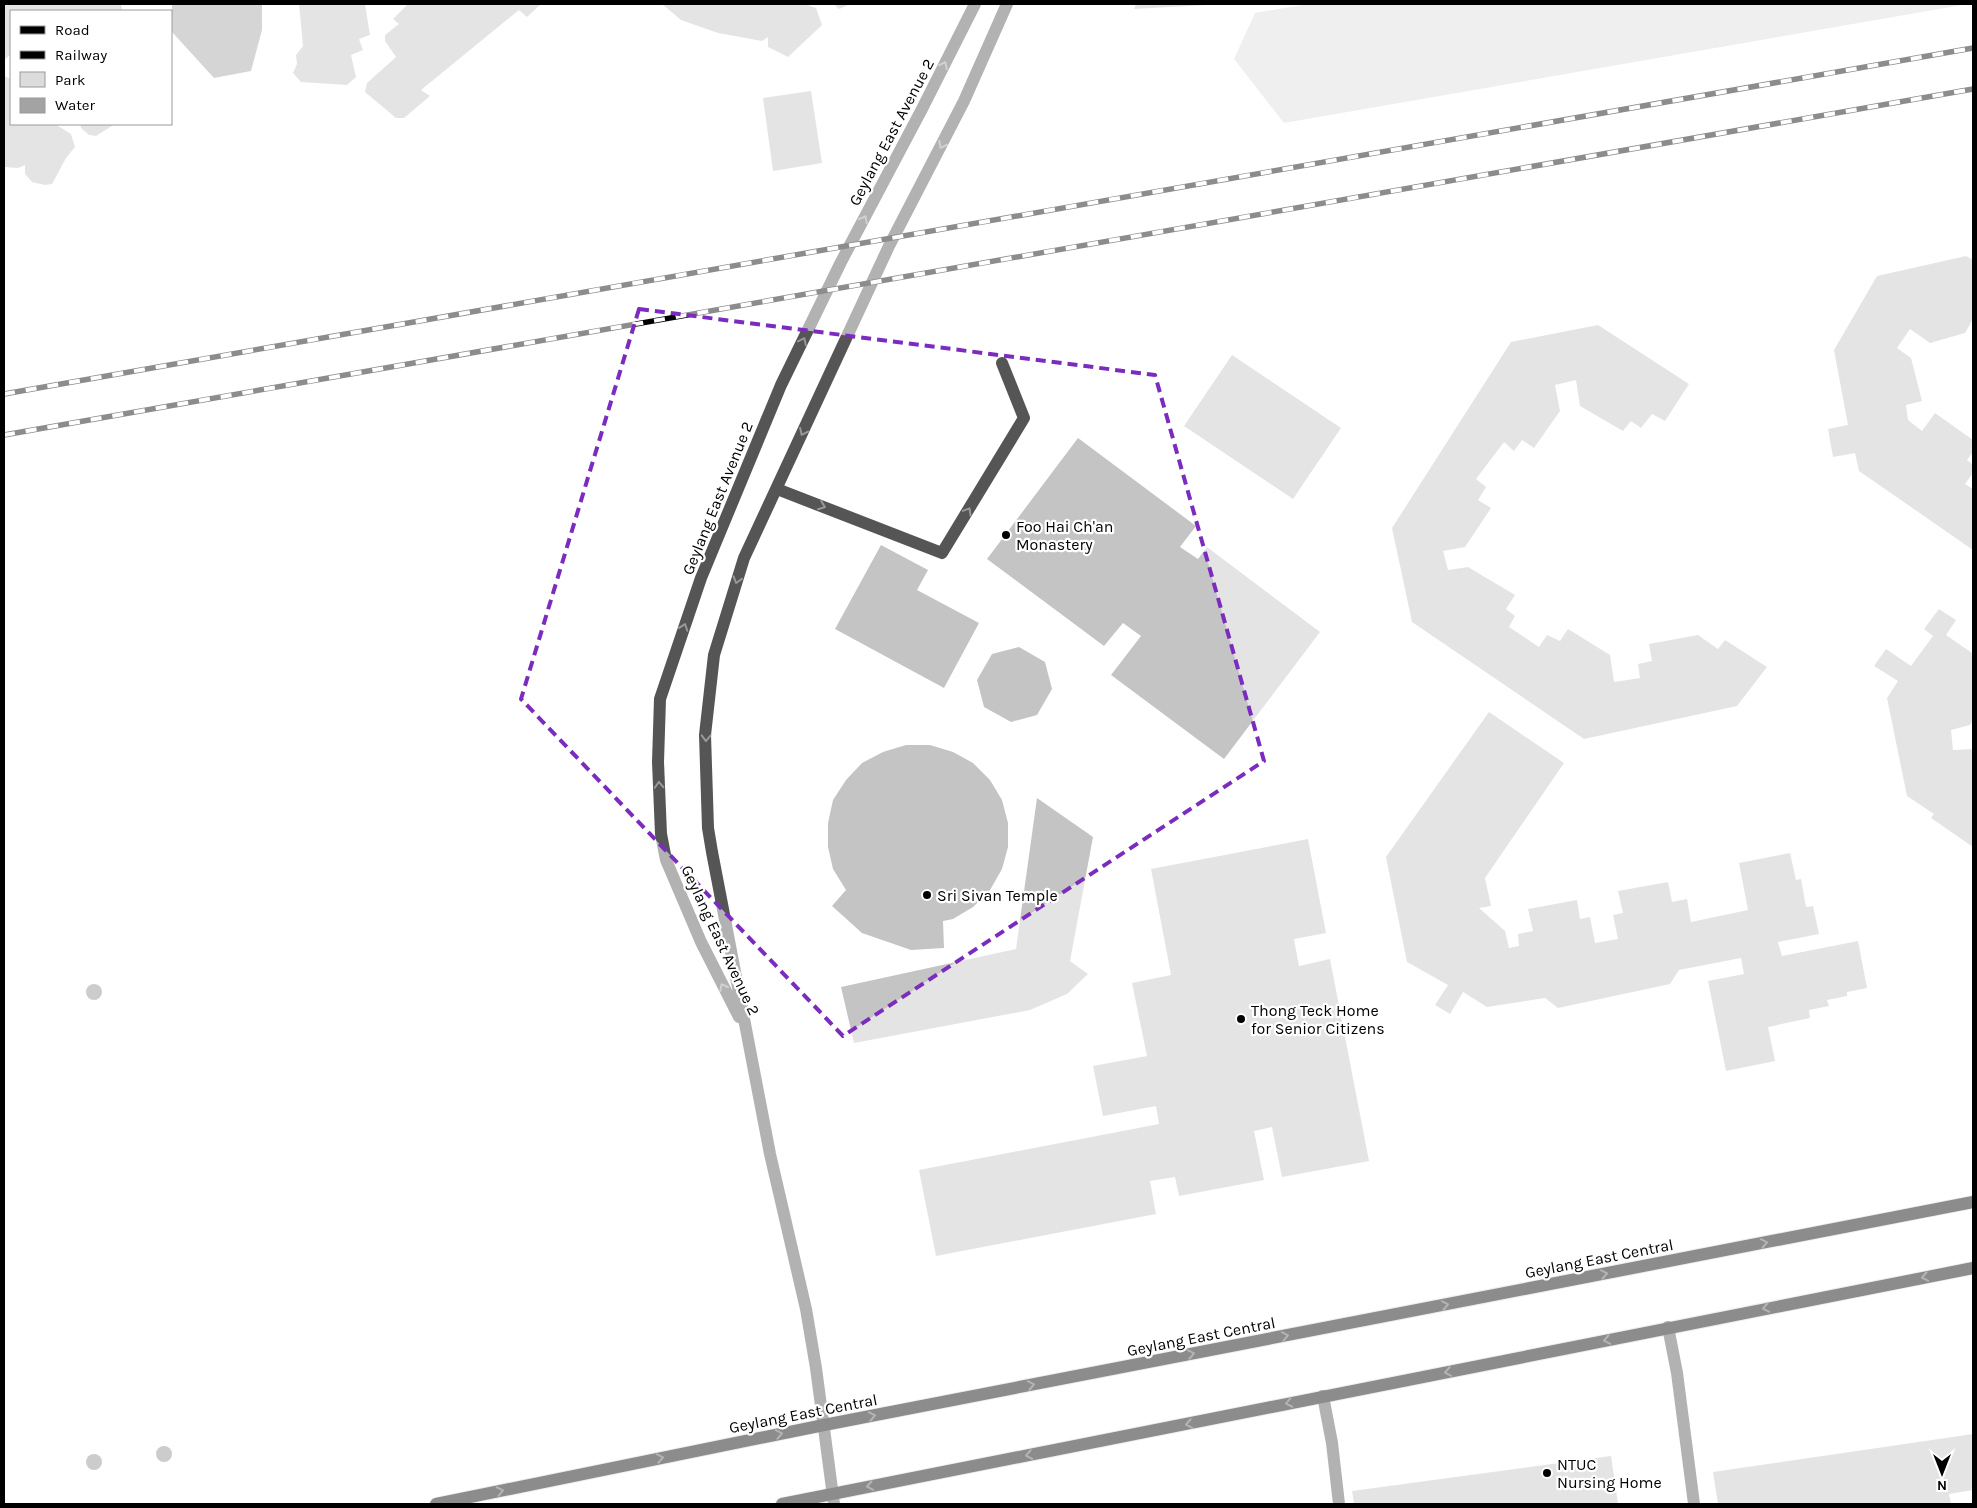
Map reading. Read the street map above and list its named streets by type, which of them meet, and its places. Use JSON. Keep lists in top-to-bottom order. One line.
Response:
{"streets":{"main road":["Geylang East Central"],"street":["Geylang East Avenue 2"]},"crossings":[["Geylang East Avenue 2","Geylang East Central"]],"places":["Foo Hai Ch'an Monastery","Sri Sivan Temple","Thong Teck Home for Senior Citizens","NTUC Nursing Home"],"legend":["Road","Railway","Park","Water"],"north":"bottom"}
